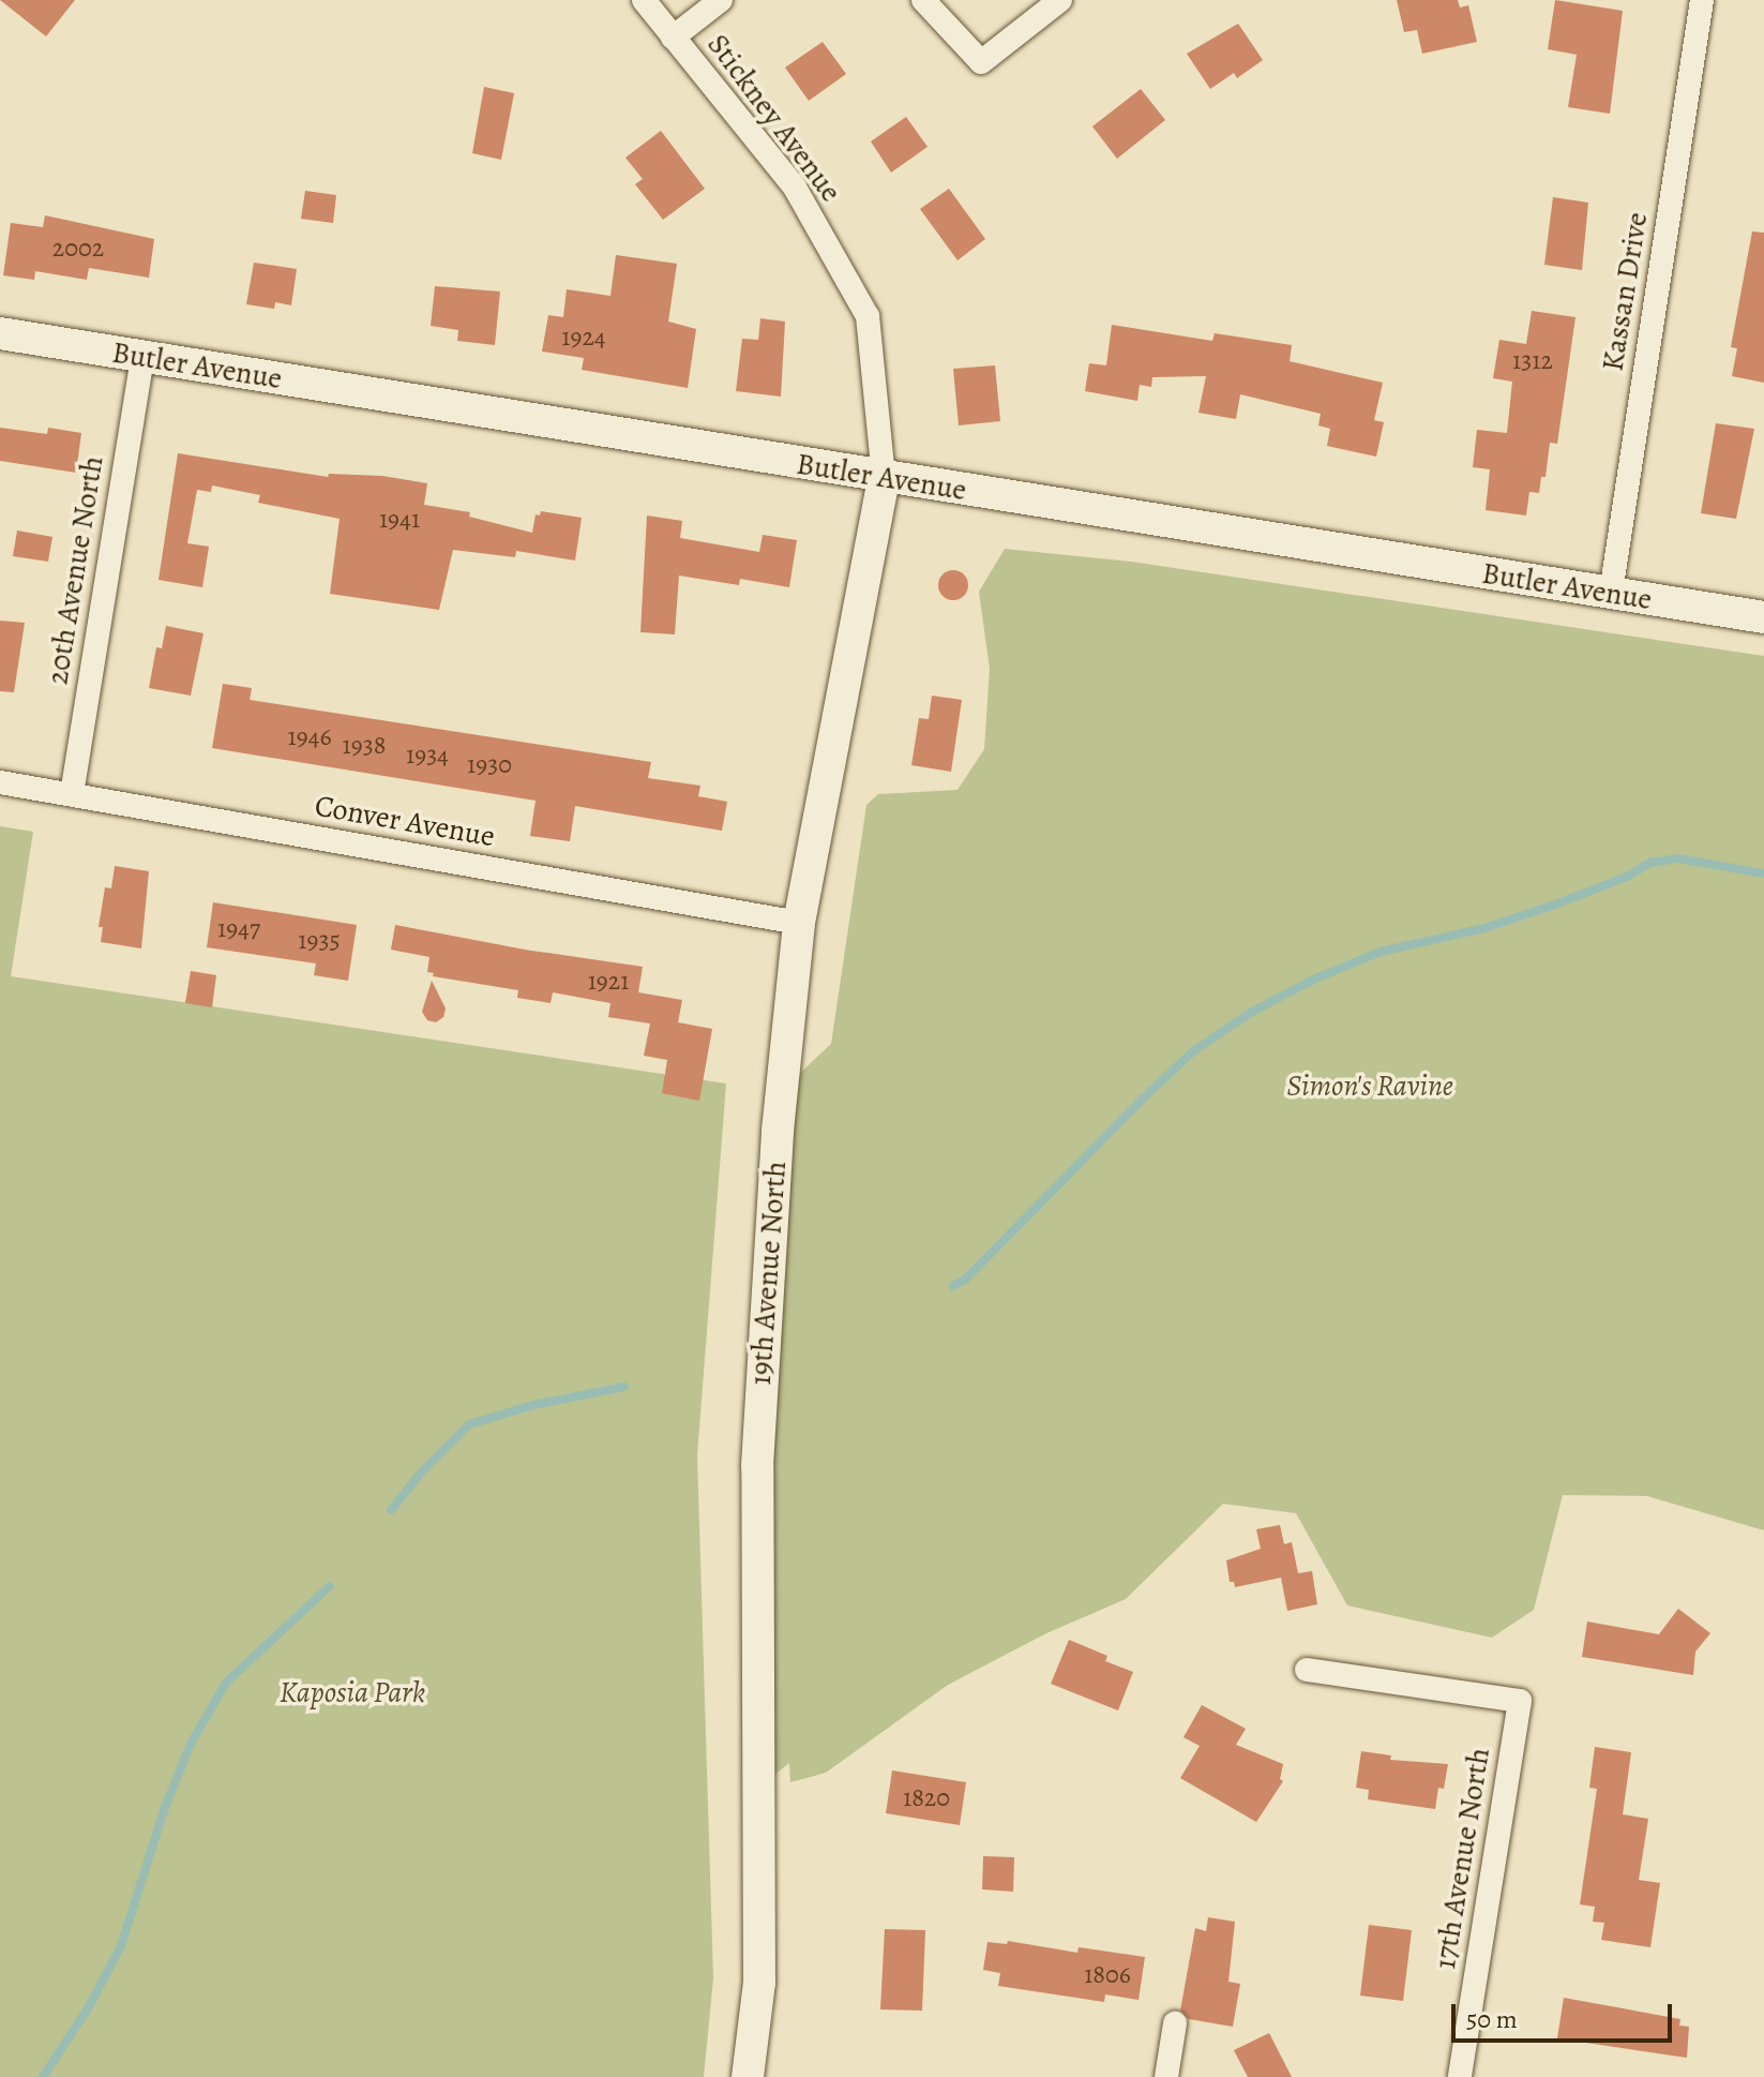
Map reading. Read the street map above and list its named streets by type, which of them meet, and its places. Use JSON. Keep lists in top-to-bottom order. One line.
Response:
{"streets":{"street":["Stickney Avenue","Kassan Drive","Butler Avenue","20th Avenue North","Conver Avenue","19th Avenue North","17th Avenue North"]},"crossings":[["Stickney Avenue","Butler Avenue"],["Stickney Avenue","19th Avenue North"],["Kassan Drive","Butler Avenue"],["Butler Avenue","20th Avenue North"],["Butler Avenue","19th Avenue North"],["20th Avenue North","Conver Avenue"],["Conver Avenue","19th Avenue North"]],"parks":["Simon's Ravine","Kaposia Park"],"house_numbers":["2002","1924","1312","1941","1946","1938","1934","1930","1947","1935","1921","1820","1806"],"scale_bar":"50 m"}
